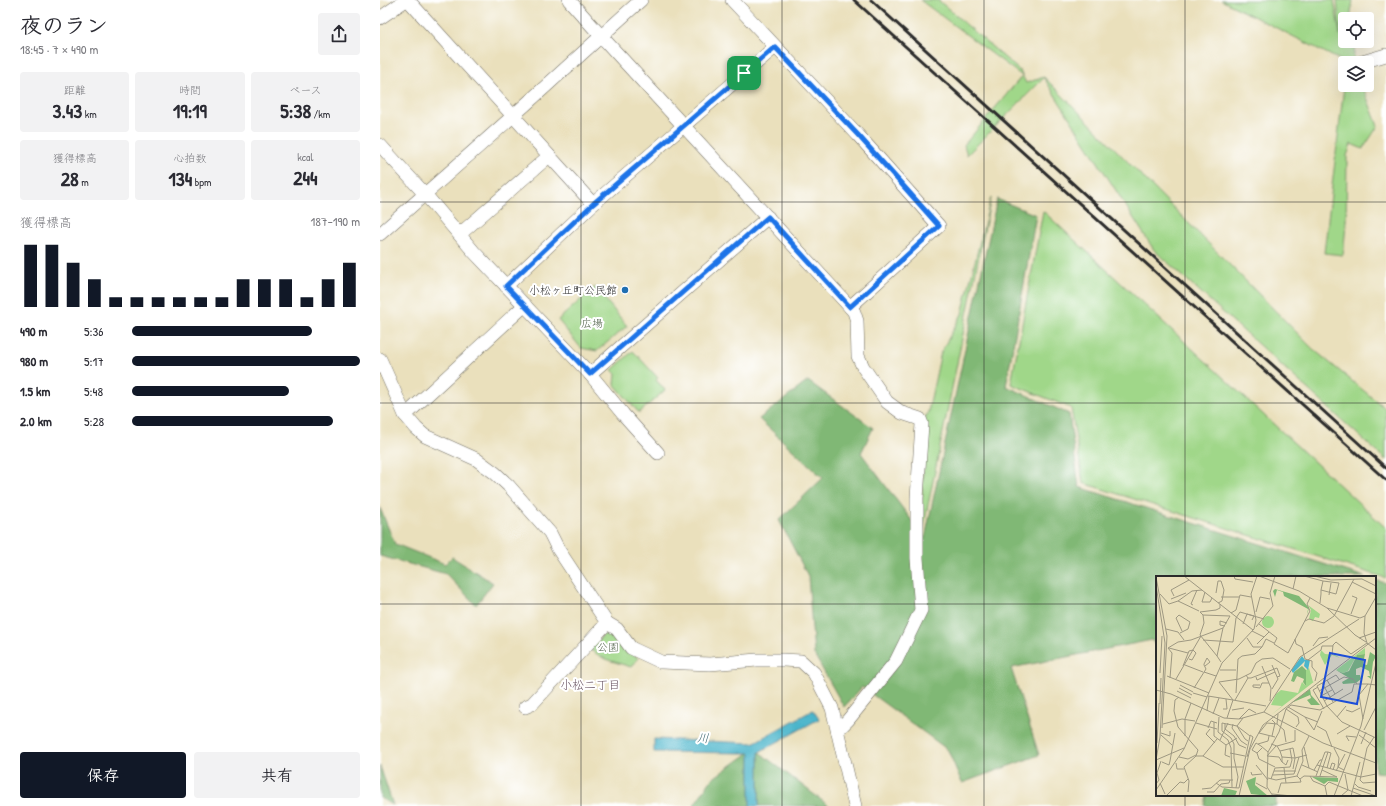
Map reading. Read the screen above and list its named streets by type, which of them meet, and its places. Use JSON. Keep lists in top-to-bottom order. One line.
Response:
{"districts":["小松二丁目"],"water":["川"],"parks":["広場","公園"],"places":["小松ヶ丘町公民館"],"page":{"heading":["夜のラン","18:45 · 7 × 490 m"],"stats":[["距離","3.43 km"],["時間","19:19"],["ペース","5:38 /km"],["獲得標高","28 m"],["心拍数","134 bpm"],["kcal","244"]],"chart":["獲得標高","187–190 m"],"list":[{"name":"490 m","note":"5:36"},{"name":"980 m","note":"5:17"},{"name":"1.5 km","note":"5:48"},{"name":"2.0 km","note":"5:28"}],"buttons":["保存","共有"]}}
